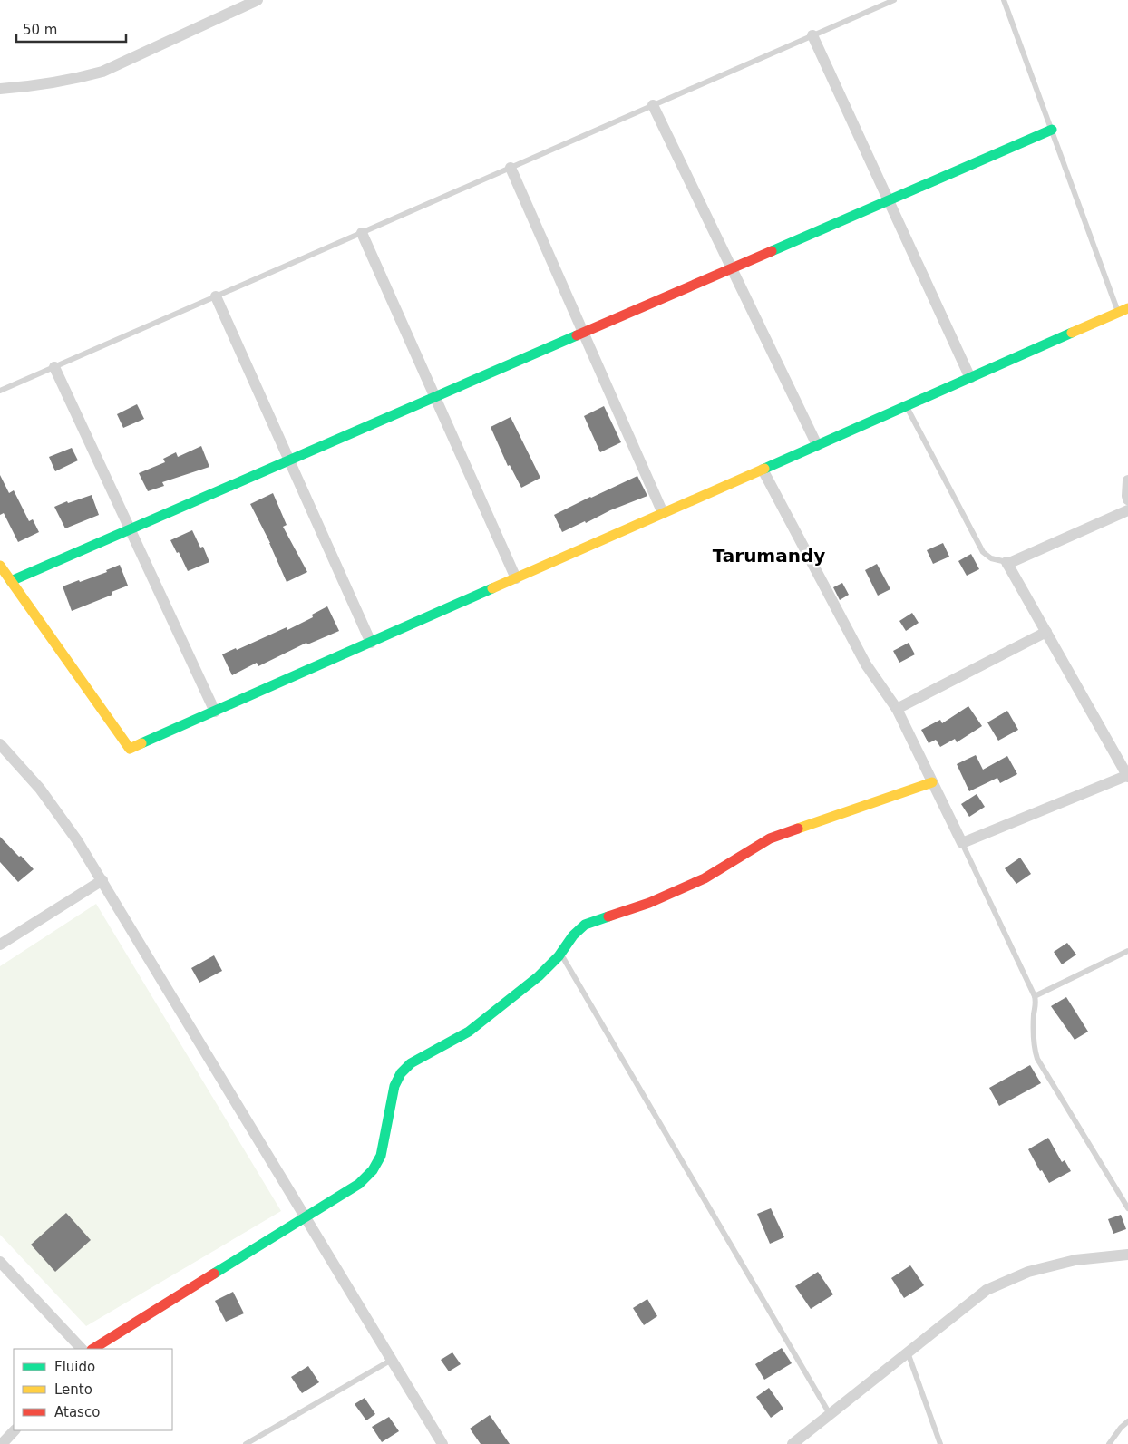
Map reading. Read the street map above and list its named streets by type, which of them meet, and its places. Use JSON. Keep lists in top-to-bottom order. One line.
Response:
{"districts":["Tarumandy"],"legend":["Fluido","Lento","Atasco"],"scale_bar":"50 m"}
